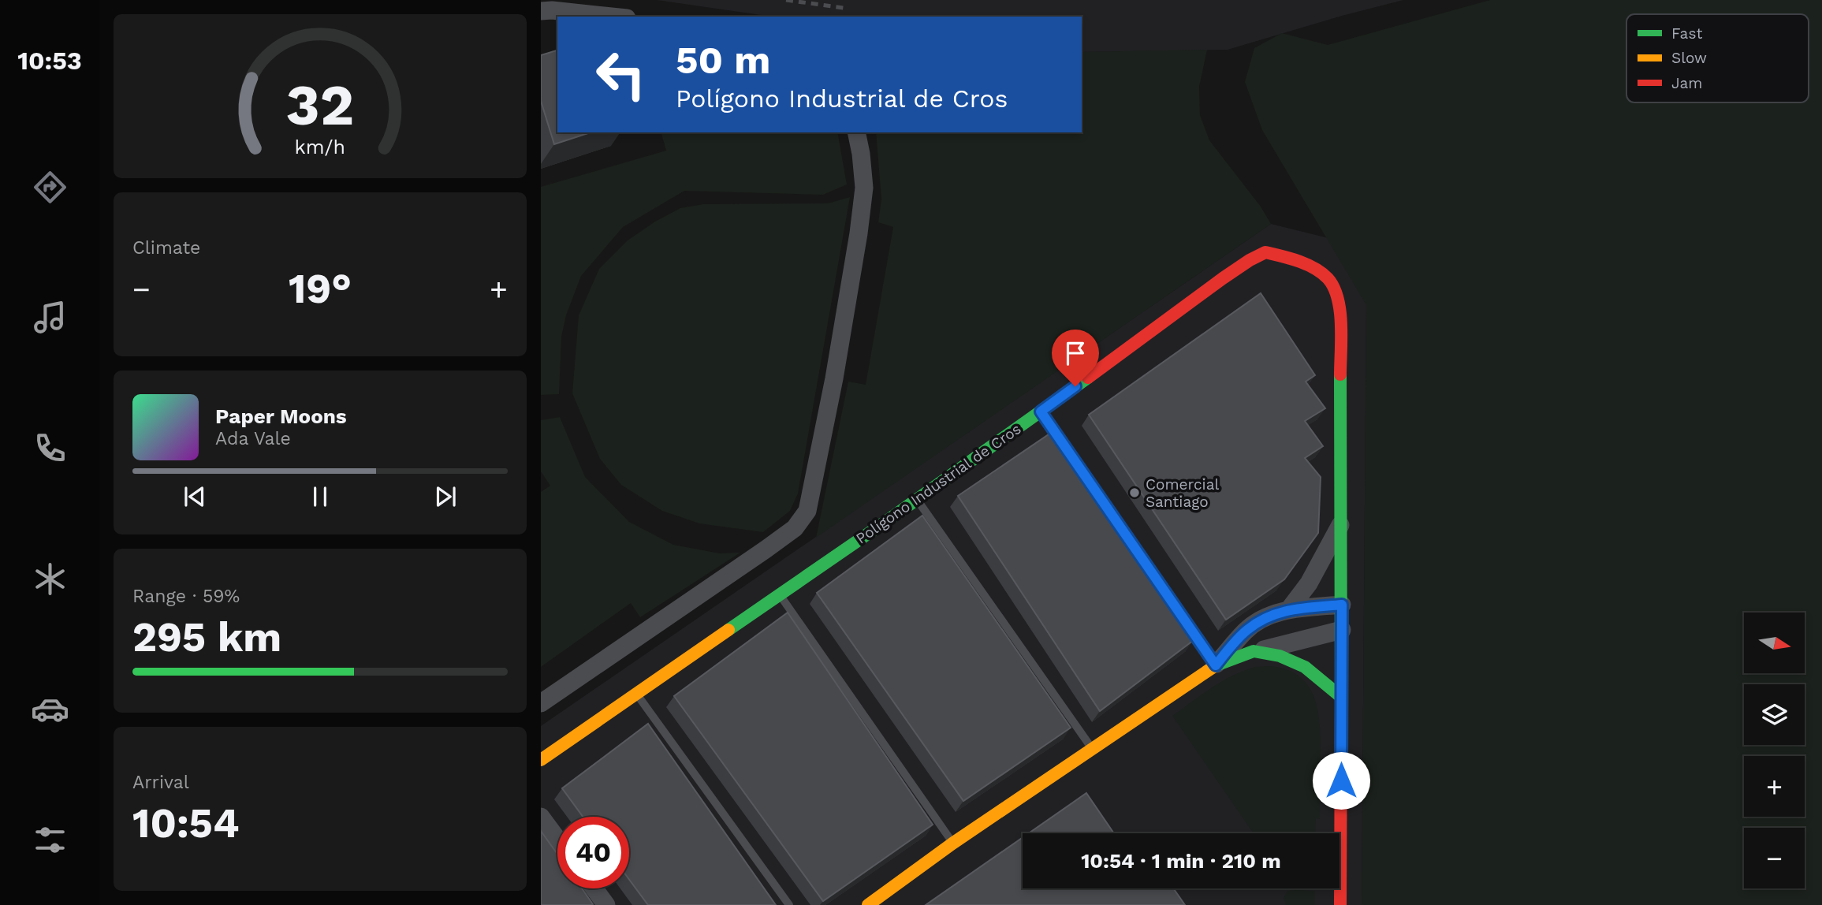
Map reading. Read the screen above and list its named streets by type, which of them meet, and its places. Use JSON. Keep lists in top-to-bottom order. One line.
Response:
{"streets":{"street":["Polígono Industrial de Cros"]},"places":["Comercial Santiago"],"legend":["Fast","Slow","Jam"],"north":"right","page":{"tabs":"10:53","turn":["50 m","Polígono Industrial de Cros"],"tile":["Climate",["Range · 59%","295 km"],["Arrival","10:54"]],"heat":["−","19°","+"],"song":["Paper Moons","Ada Vale"],"map_buttons":["+","−"],"limit":"40","trip":"10:54 · 1 min · 210 m","gauge":["32","km/h"]}}
